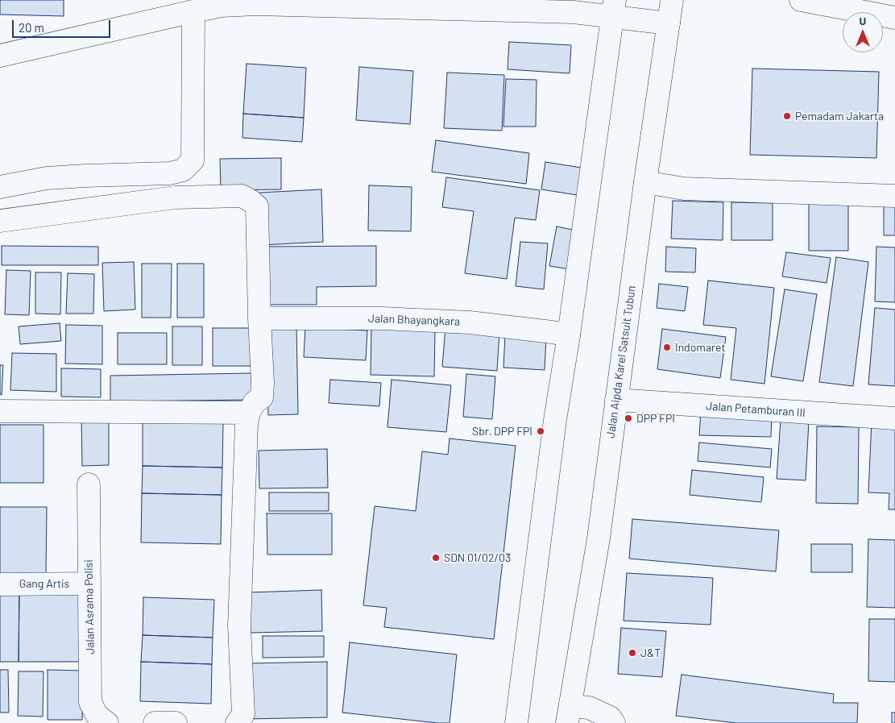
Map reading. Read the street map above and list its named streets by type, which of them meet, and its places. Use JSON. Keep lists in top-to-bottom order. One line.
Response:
{"streets":{"street":["Jalan Bhayangkara","Jalan Aipda Karel Satsuit Tubun","Jalan Petamburan III","Gang Artis","Jalan Asrama Polisi"]},"crossings":[["Jalan Aipda Karel Satsuit Tubun","Jalan Petamburan III"],["Gang Artis","Jalan Asrama Polisi"]],"places":["Pemadam Jakarta","Indomaret","DPP FPI","Sbr. DPP FPI","SDN 01/02/03","J&T"],"scale_bar":"20 m","north":"top"}
